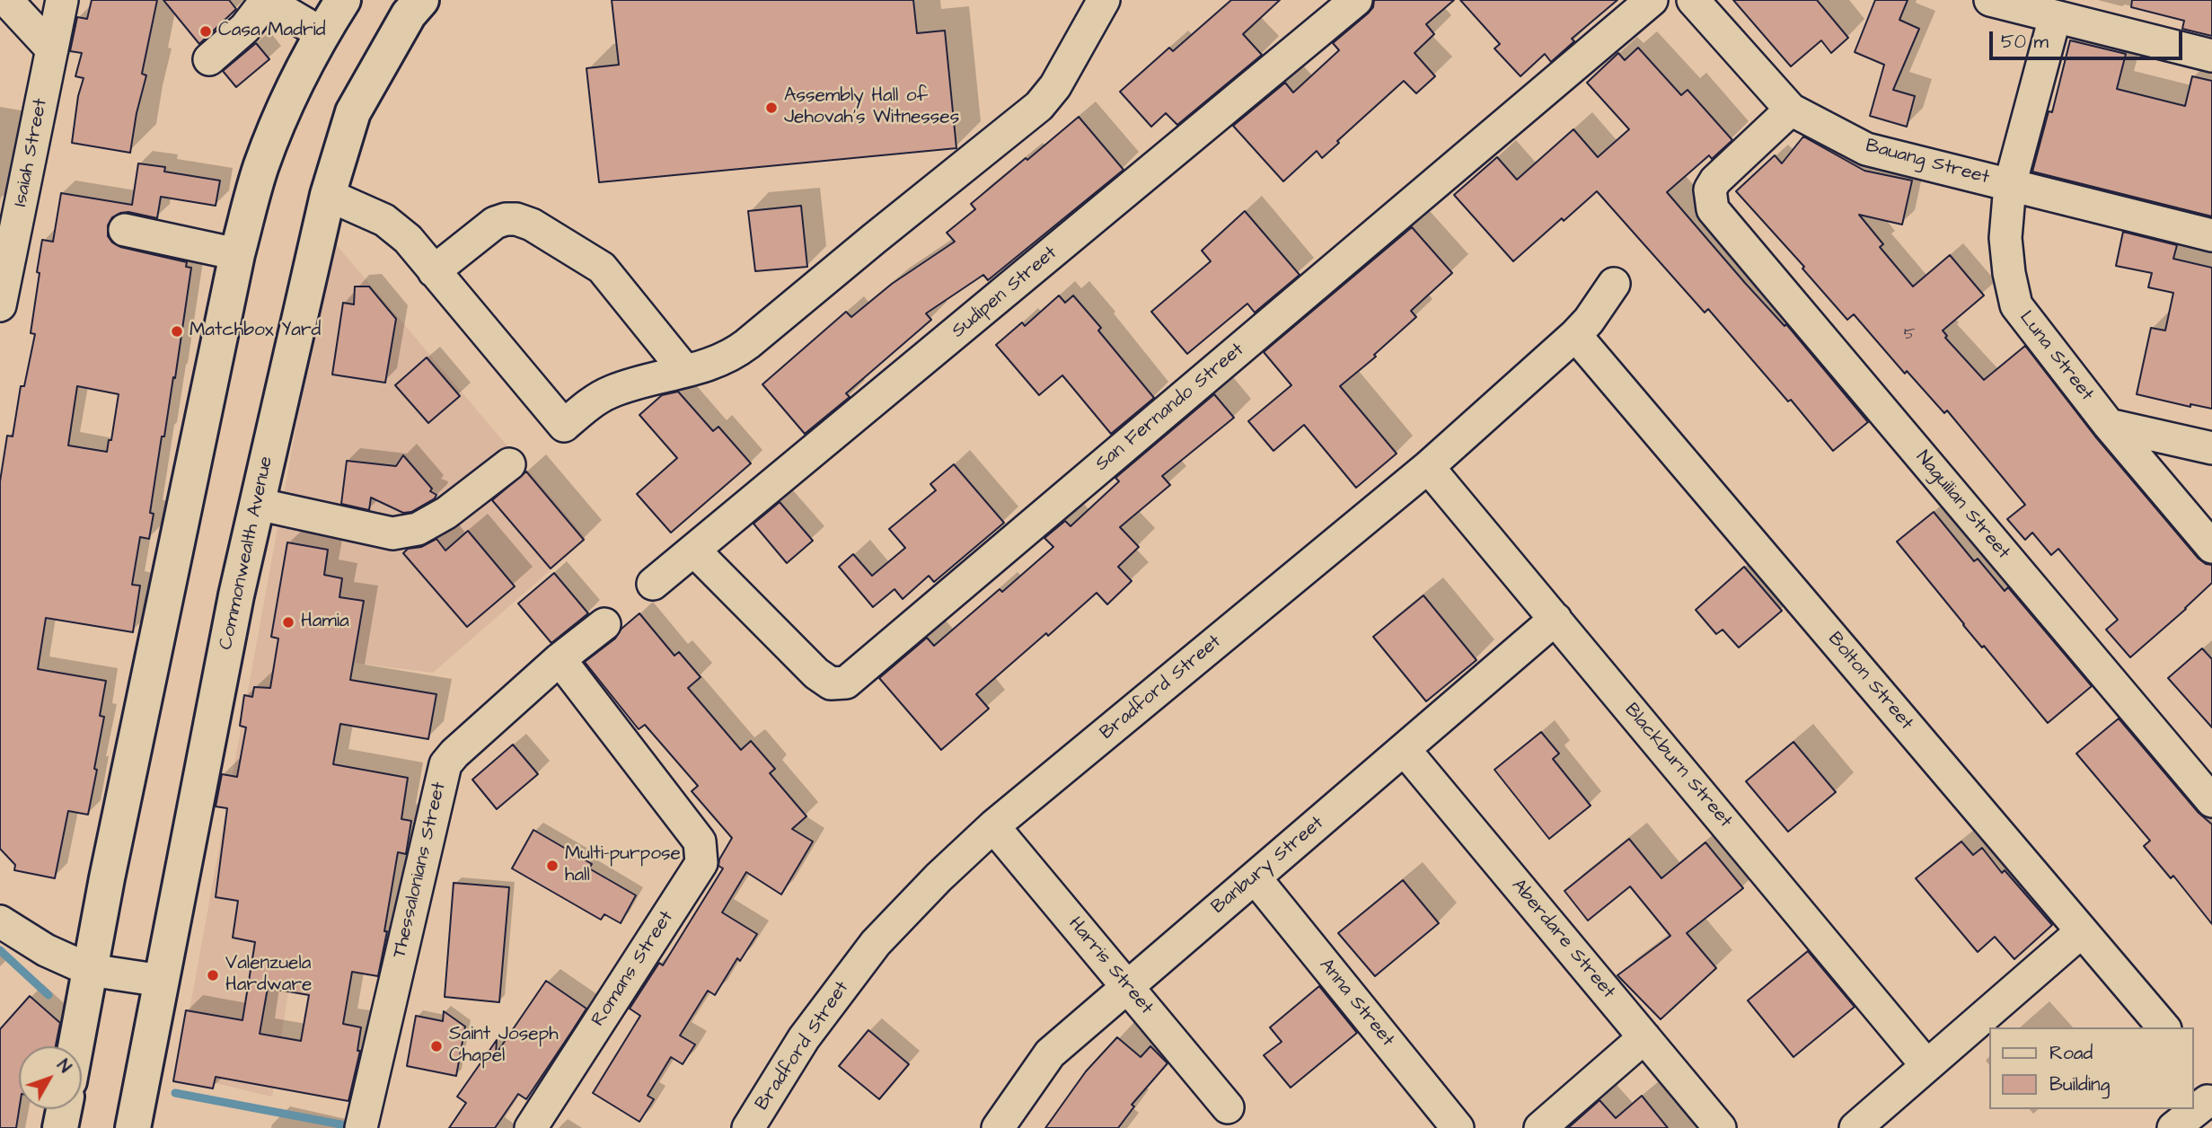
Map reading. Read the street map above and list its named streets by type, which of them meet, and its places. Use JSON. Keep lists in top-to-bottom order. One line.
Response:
{"streets":{"main road":["Commonwealth Avenue"],"street":["Isaiah Street","Bauang Street","Sudipen Street","Luna Street","San Fernando Street","Naguilian Street","Bolton Street","Bradford Street","Blackburn Street","Banbury Street","Thessalonians Street","Aberdare Street","Harris Street","Romans Street","Anna Street"]},"crossings":[["Bauang Street","Luna Street"],["Bauang Street","Naguilian Street"],["Sudipen Street","San Fernando Street"],["Bolton Street","Bradford Street"],["Bradford Street","Blackburn Street"],["Bradford Street","Harris Street"],["Blackburn Street","Banbury Street"],["Banbury Street","Aberdare Street"],["Banbury Street","Harris Street"],["Banbury Street","Anna Street"],["Thessalonians Street","Romans Street"]],"places":["Casa Madrid","Assembly Hall of Jehovah's Witnesses","Matchbox Yard","Hamia","Multi-purpose hall","Valenzuela Hardware","Saint Joseph Chapel"],"house_numbers":["5"],"legend":["Road","Building"],"scale_bar":"50 m","north":"top right"}
